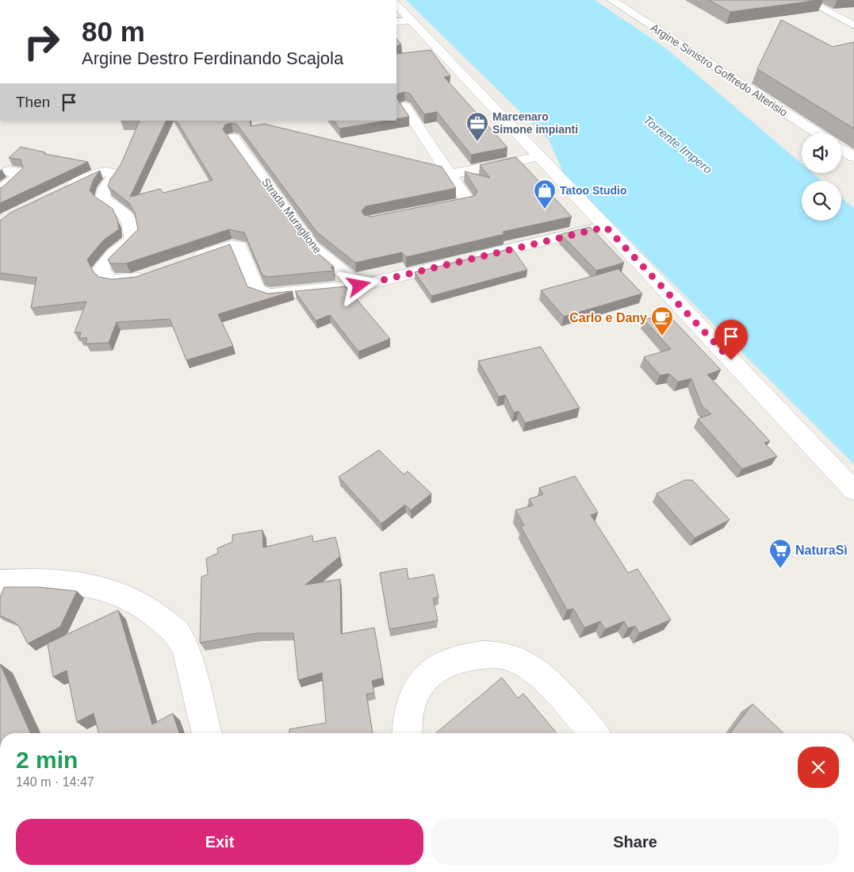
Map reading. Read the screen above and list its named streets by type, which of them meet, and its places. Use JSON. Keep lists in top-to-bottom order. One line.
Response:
{"streets":{"street":["Argine Sinistro Goffredo Alterisio","Strada Muraglione"]},"water":["Torrente Impero"],"places":{"office":["Marcenaro Simone impianti"],"shop":["Tatoo Studio"],"cafe":["Carlo e Dany"],"supermarket":["NaturaSì"]},"page":{"turn":["80 m","Argine Destro Ferdinando Scajola"],"then":"Then","heading":["2 min","140 m · 14:47"],"buttons":["Exit","Share"]}}
